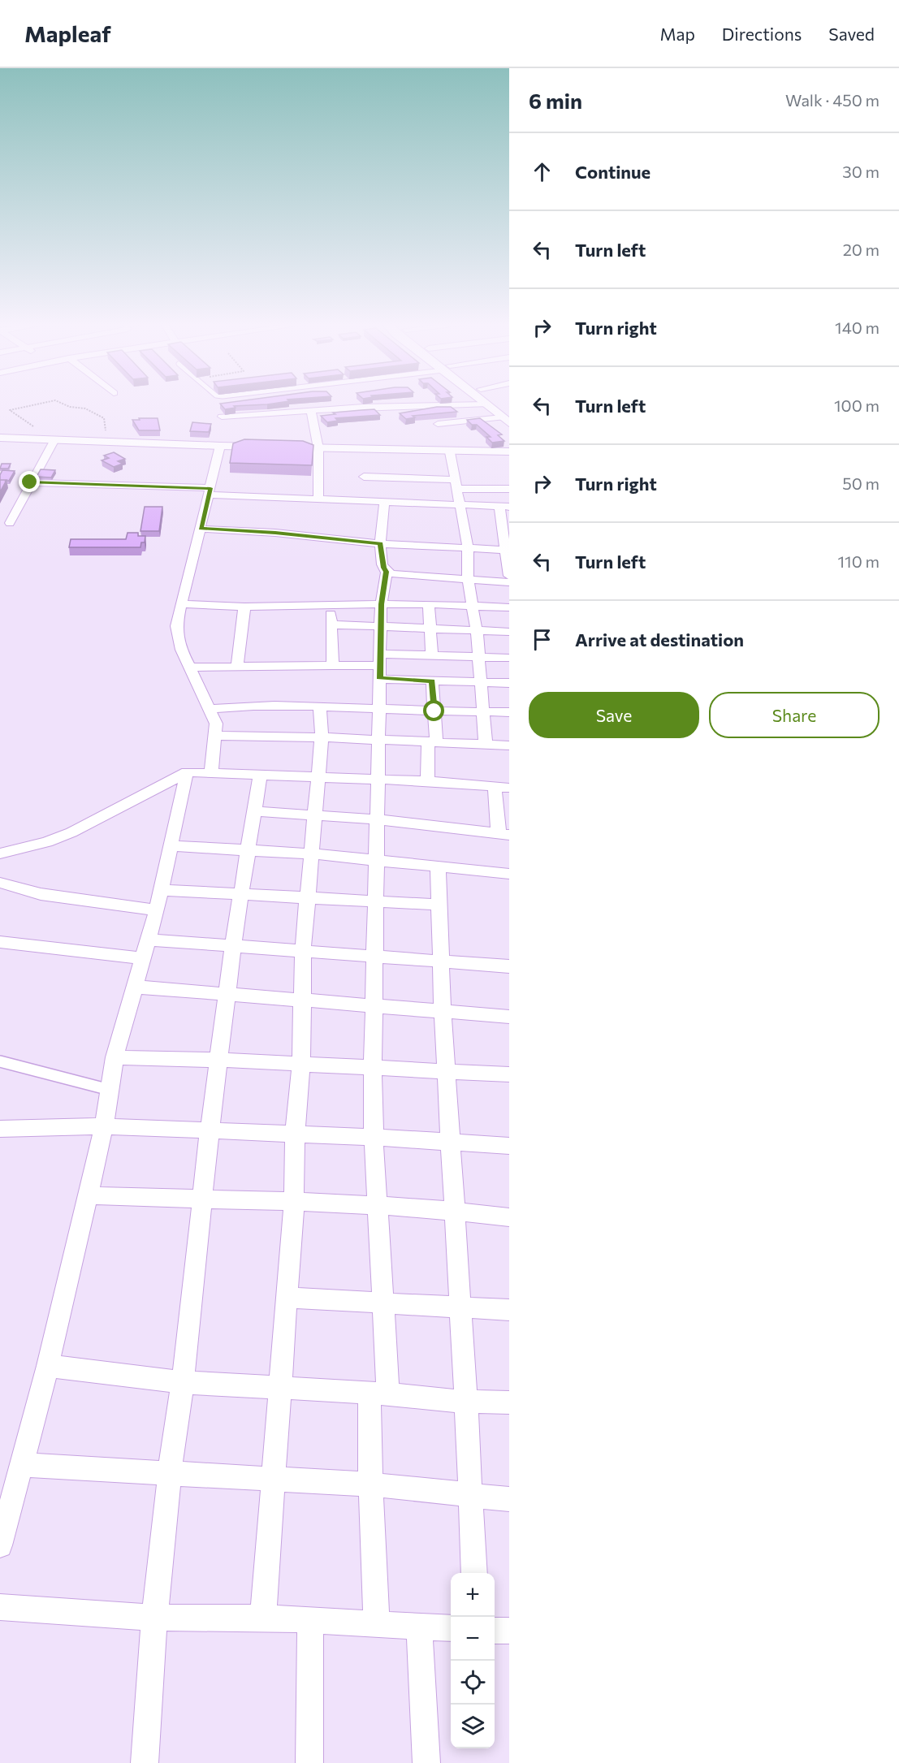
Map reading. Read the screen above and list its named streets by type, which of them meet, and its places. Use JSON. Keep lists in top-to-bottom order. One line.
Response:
{"page":{"header":"Mapleaf","nav":["Map","Directions","Saved"],"heading":["6 min","Walk · 450 m"],"list":[["Continue","30 m"],["Turn left","20 m"],["Turn right","140 m"],["Turn left","100 m"],["Turn right","50 m"],["Turn left","110 m"],"Arrive at destination"],"buttons":["Save","Share"],"map_buttons":["+","−"]}}
